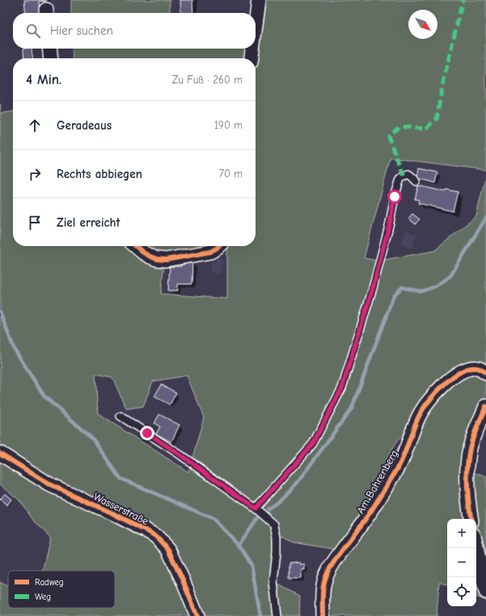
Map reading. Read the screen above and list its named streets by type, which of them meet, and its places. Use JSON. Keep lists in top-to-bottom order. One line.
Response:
{"streets":{"street":["Am Bahrenberg","Wasserstraße"]},"legend":["Radweg","Weg"],"north":"bottom right","page":{"search":"Hier suchen","heading":["4 Min.","Zu Fuß · 260 m"],"list":[["Geradeaus","190 m"],["Rechts abbiegen","70 m"],"Ziel erreicht"],"map_buttons":["+","−"]}}
